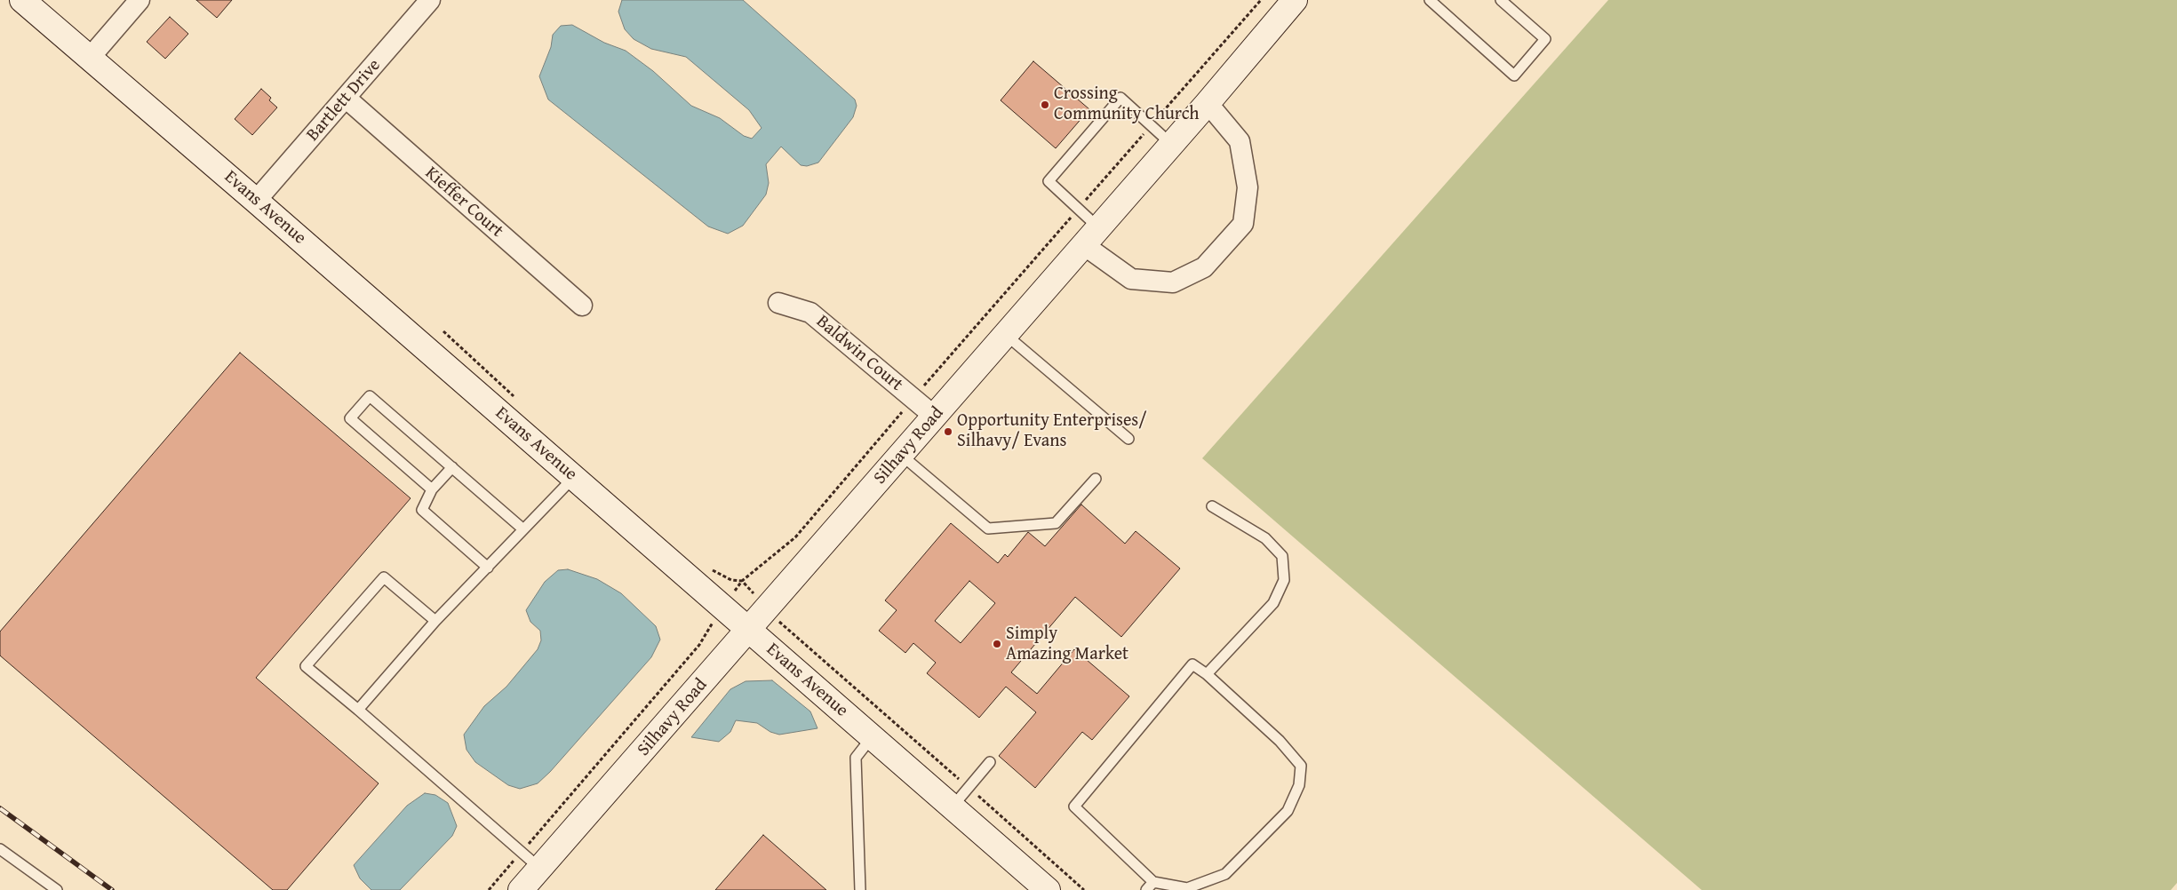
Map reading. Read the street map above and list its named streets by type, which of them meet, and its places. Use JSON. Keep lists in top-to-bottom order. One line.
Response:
{"streets":{"street":["Bartlett Drive","Kieffer Court","Evans Avenue","Baldwin Court","Silhavy Road"]},"crossings":[["Bartlett Drive","Kieffer Court"],["Bartlett Drive","Evans Avenue"],["Evans Avenue","Silhavy Road"],["Baldwin Court","Silhavy Road"]],"places":["Crossing Community Church","Opportunity Enterprises/ Silhavy/ Evans","Simply Amazing Market"]}
